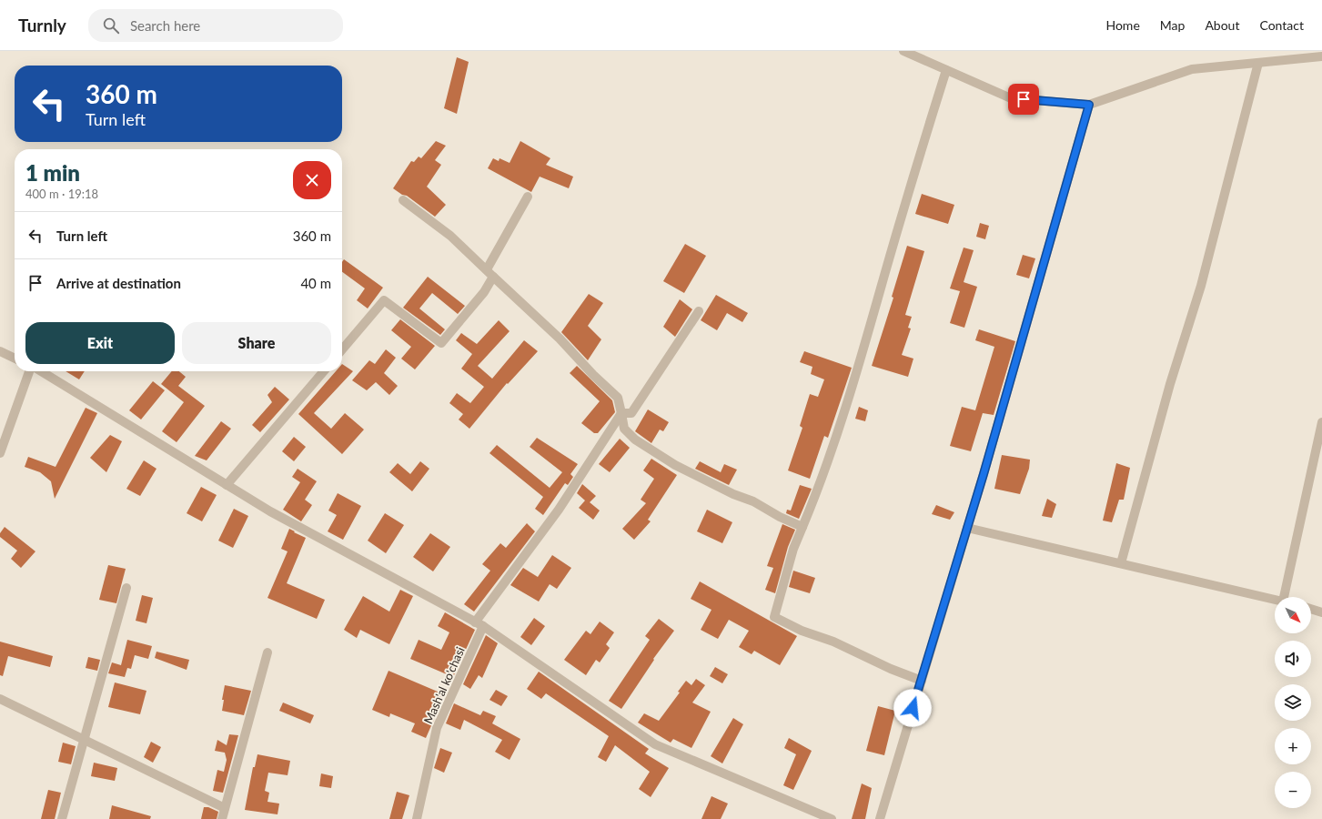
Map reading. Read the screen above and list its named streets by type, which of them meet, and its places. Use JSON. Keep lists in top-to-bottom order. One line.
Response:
{"streets":{"street":["Mash'al ko'chasi"]},"north":"bottom right","page":{"header":"Turnly","search":"Search here","nav":["Home","Map","About","Contact"],"turn":["360 m","Turn left"],"heading":["1 min","400 m · 19:18"],"list":[{"name":"Turn left","value":"360 m"},{"name":"Arrive at destination","value":"40 m"}],"buttons":["Exit","Share"],"map_buttons":["+","−"]}}
